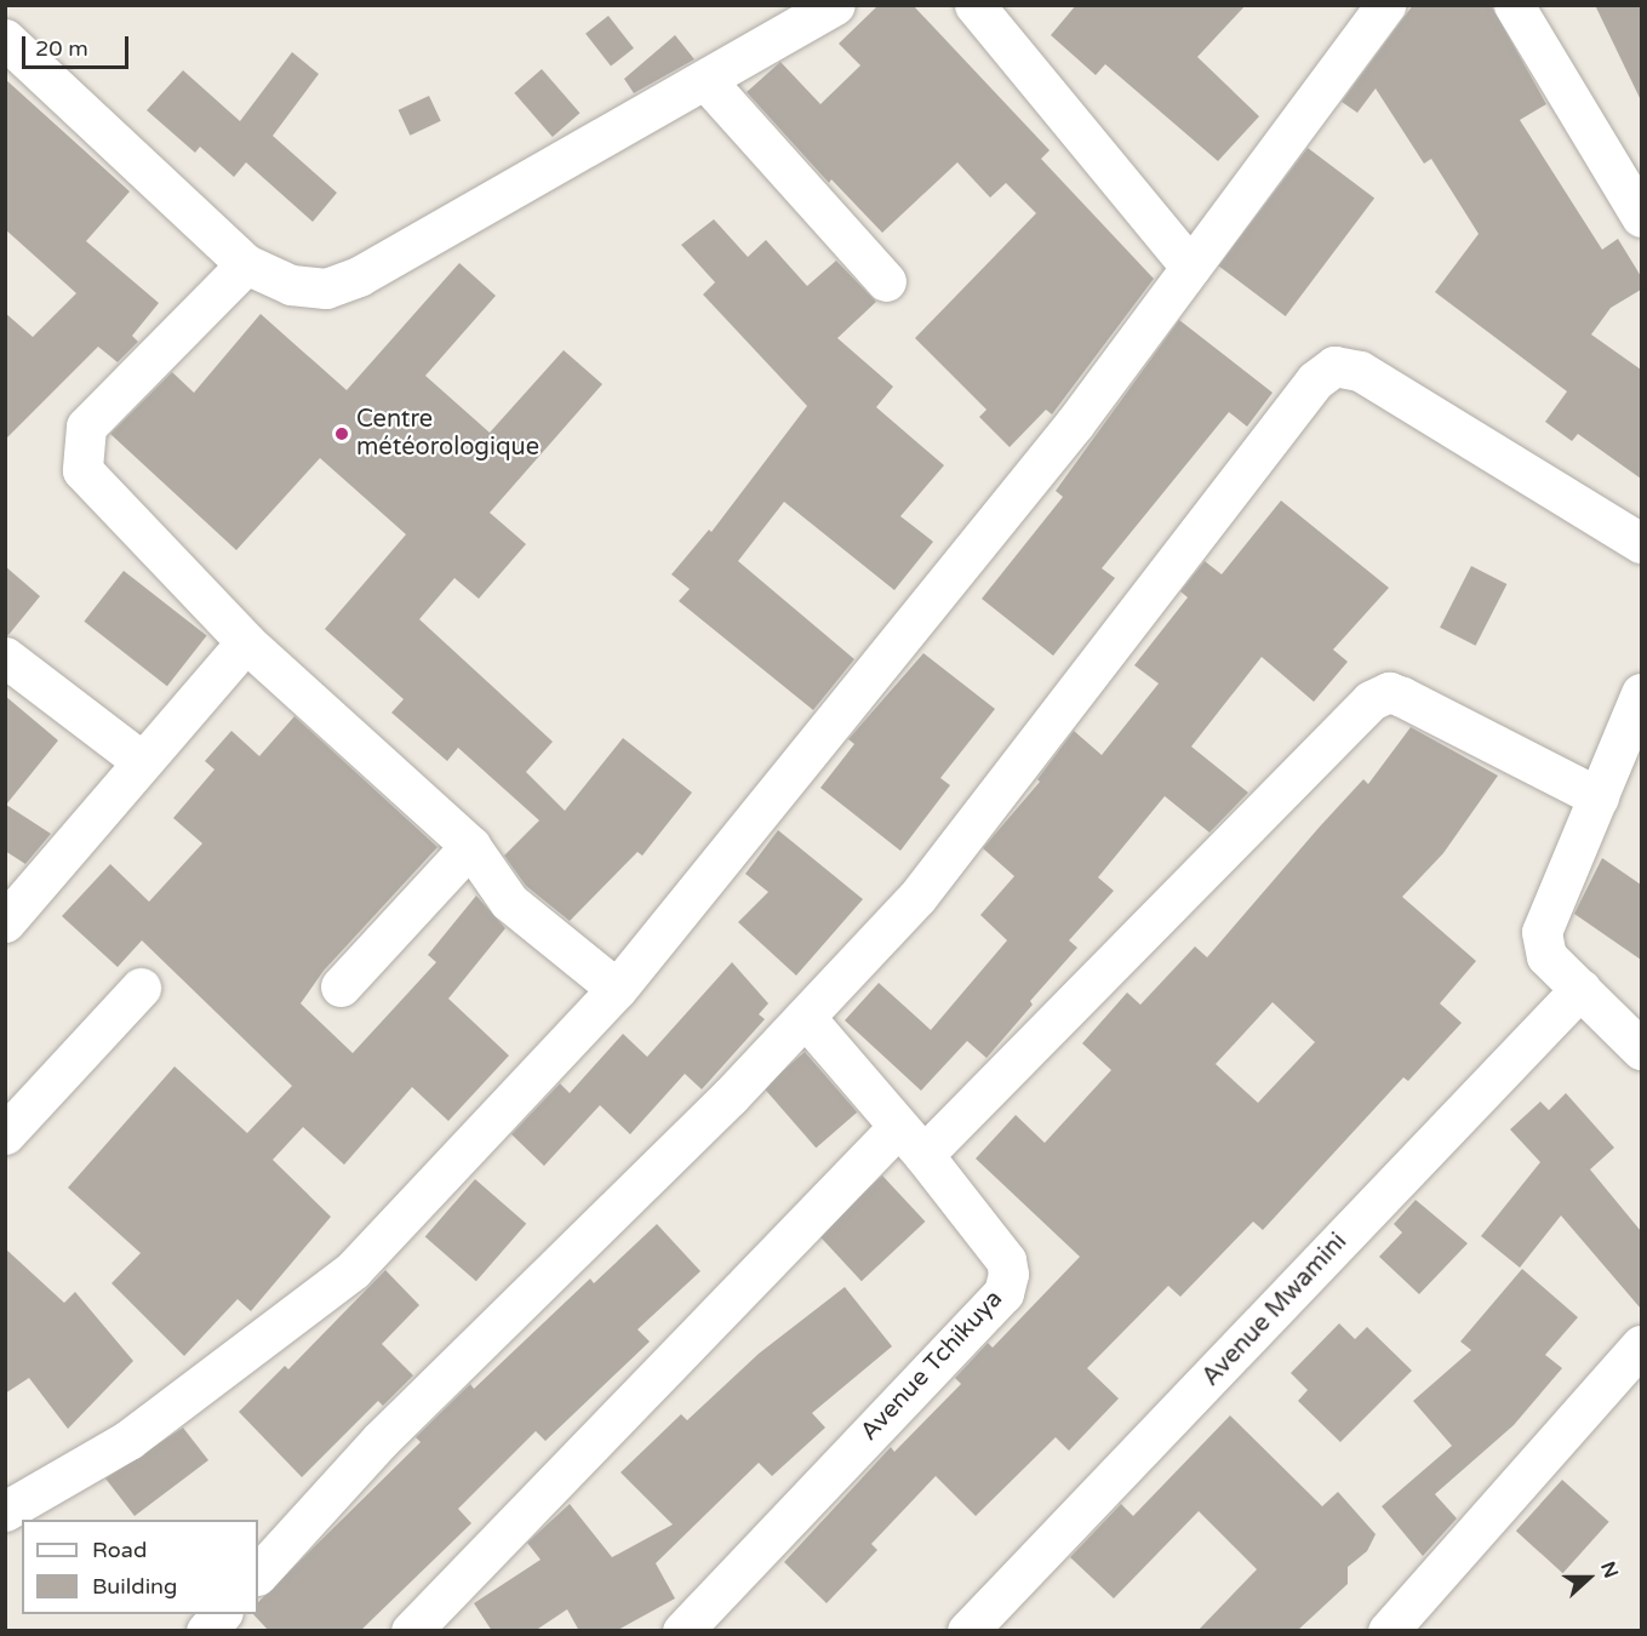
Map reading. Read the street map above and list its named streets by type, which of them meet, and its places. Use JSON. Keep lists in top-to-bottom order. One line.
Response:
{"streets":{"street":["Avenue Mwamini","Avenue Tchikuya"]},"places":["Centre météorologique"],"legend":["Road","Building"],"scale_bar":"20 m","north":"right"}
